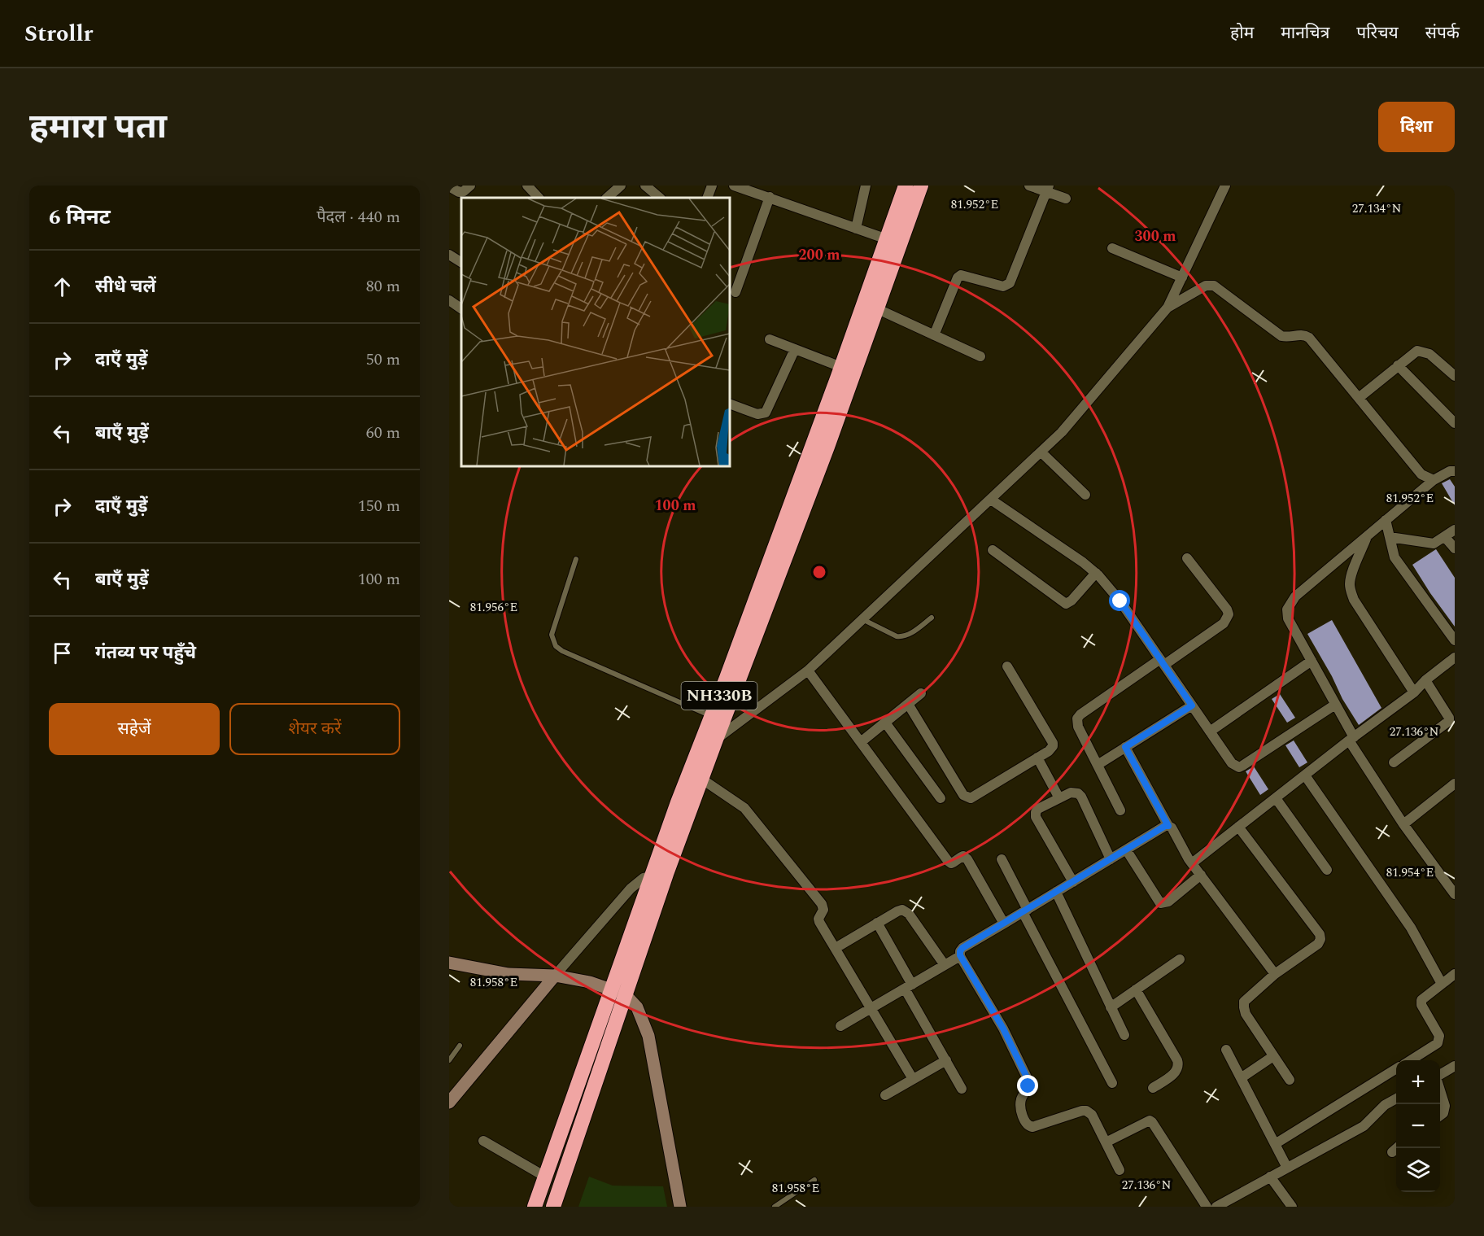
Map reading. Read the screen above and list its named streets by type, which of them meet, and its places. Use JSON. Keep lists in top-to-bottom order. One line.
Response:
{"streets":{"highway":["NH330B"]},"page":{"header":"Strollr","nav":["होम","मानचित्र","परिचय","संपर्क"],"title":"हमारा पता","buttons":["दिशा",["सहेजें","शेयर करें"]],"heading":["6 मिनट","पैदल · 440 m"],"list":[["सीधे चलें","80 m"],["दाएँ मुड़ें","50 m"],["बाएँ मुड़ें","60 m"],["दाएँ मुड़ें","150 m"],["बाएँ मुड़ें","100 m"],"गंतव्य पर पहुँचे"],"map_buttons":["+","−"]},"coordinates":["81.952°E","27.134°N","81.956°E","27.136°N","81.954°E","81.958°E"],"rings":["300 m","200 m","100 m"]}
